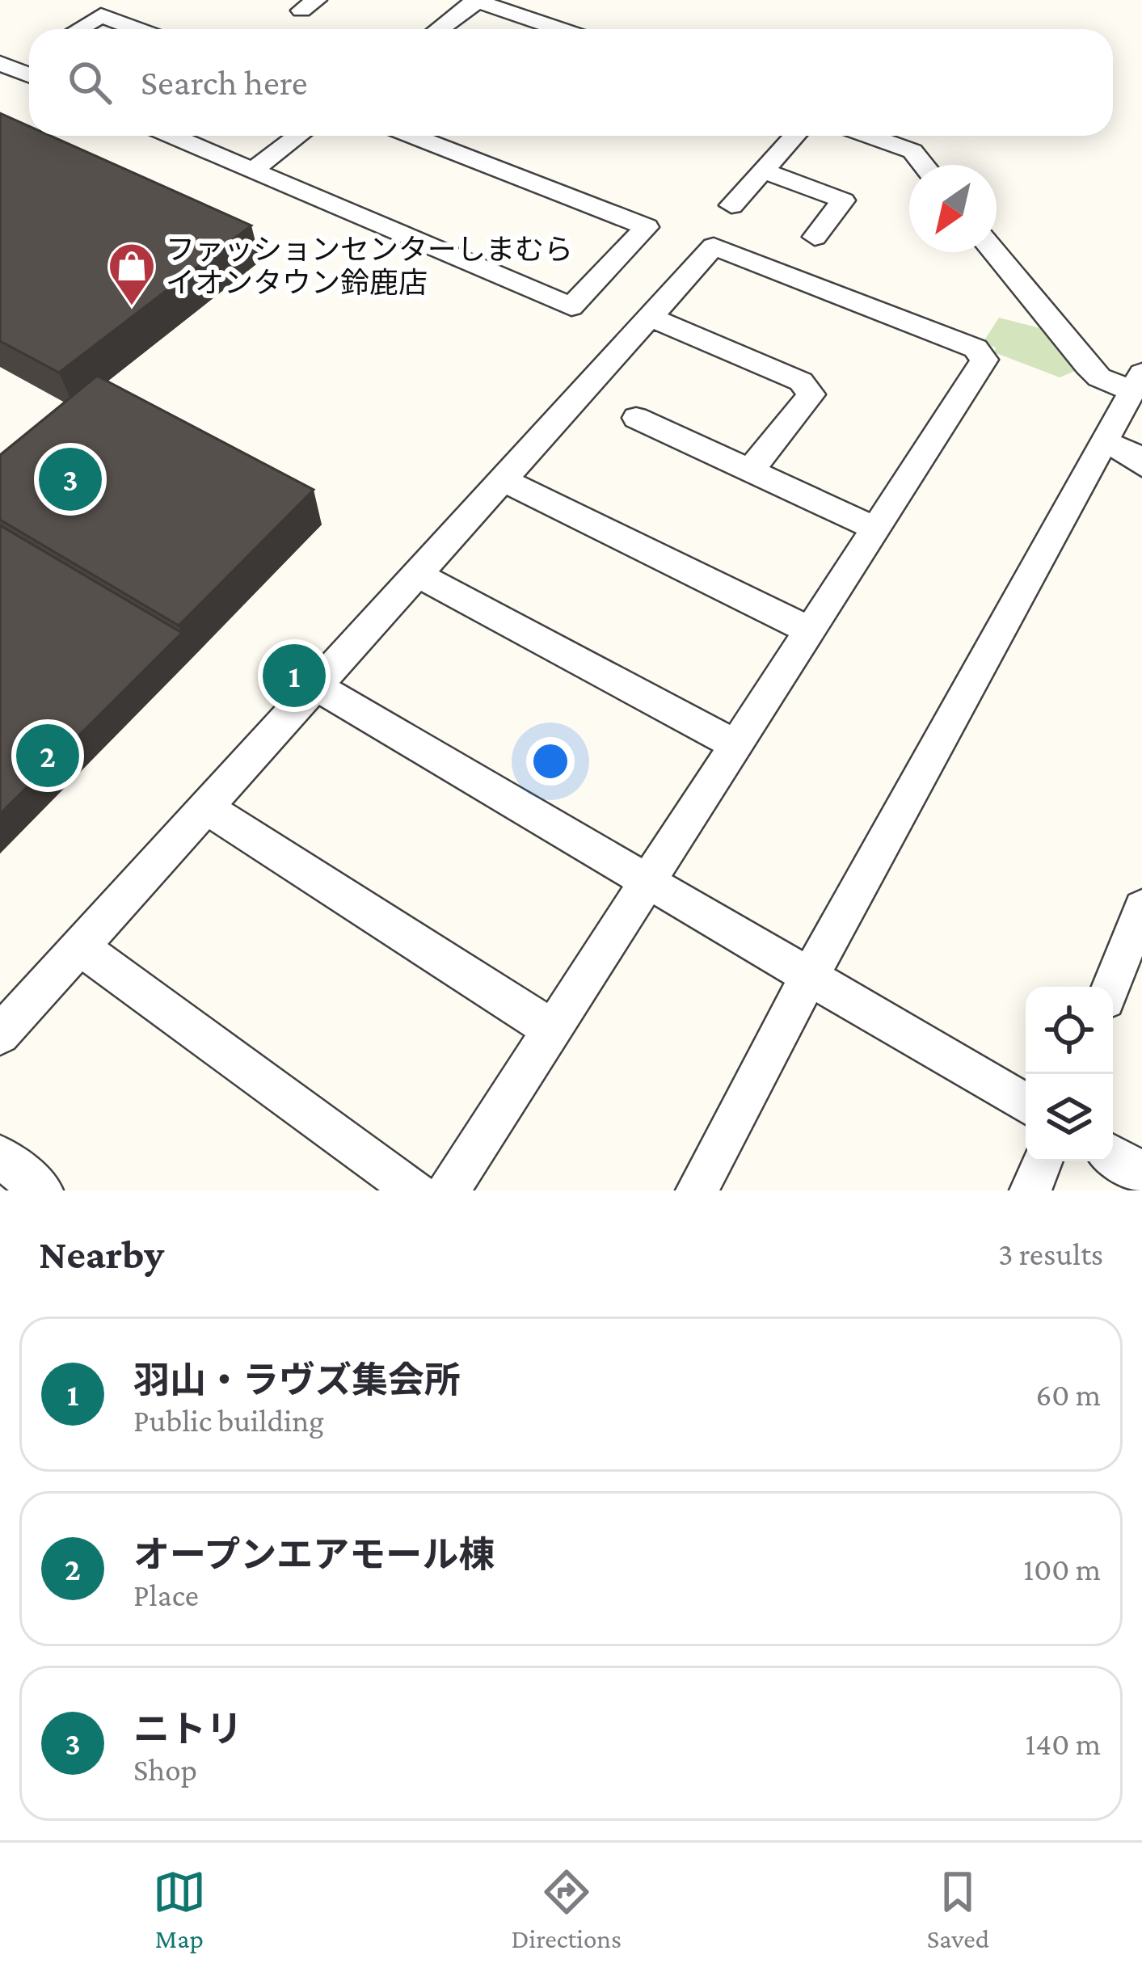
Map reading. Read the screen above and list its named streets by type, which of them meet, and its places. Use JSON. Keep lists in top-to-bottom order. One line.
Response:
{"places":{"shop":["ファッションセンターしまむら イオンタウン鈴鹿店"]},"north":"bottom left","page":{"search":"Search here","pins":["3","1","2"],"heading":["Nearby","3 results"],"list":[{"mark":"1","name":"羽山・ラヴズ集会所","note":"Public building","value":"60 m"},{"mark":"2","name":"オープンエアモール棟","note":"Place","value":"100 m"},{"mark":"3","name":"ニトリ","note":"Shop","value":"140 m"}],"nav":["Map","Directions","Saved"]}}
